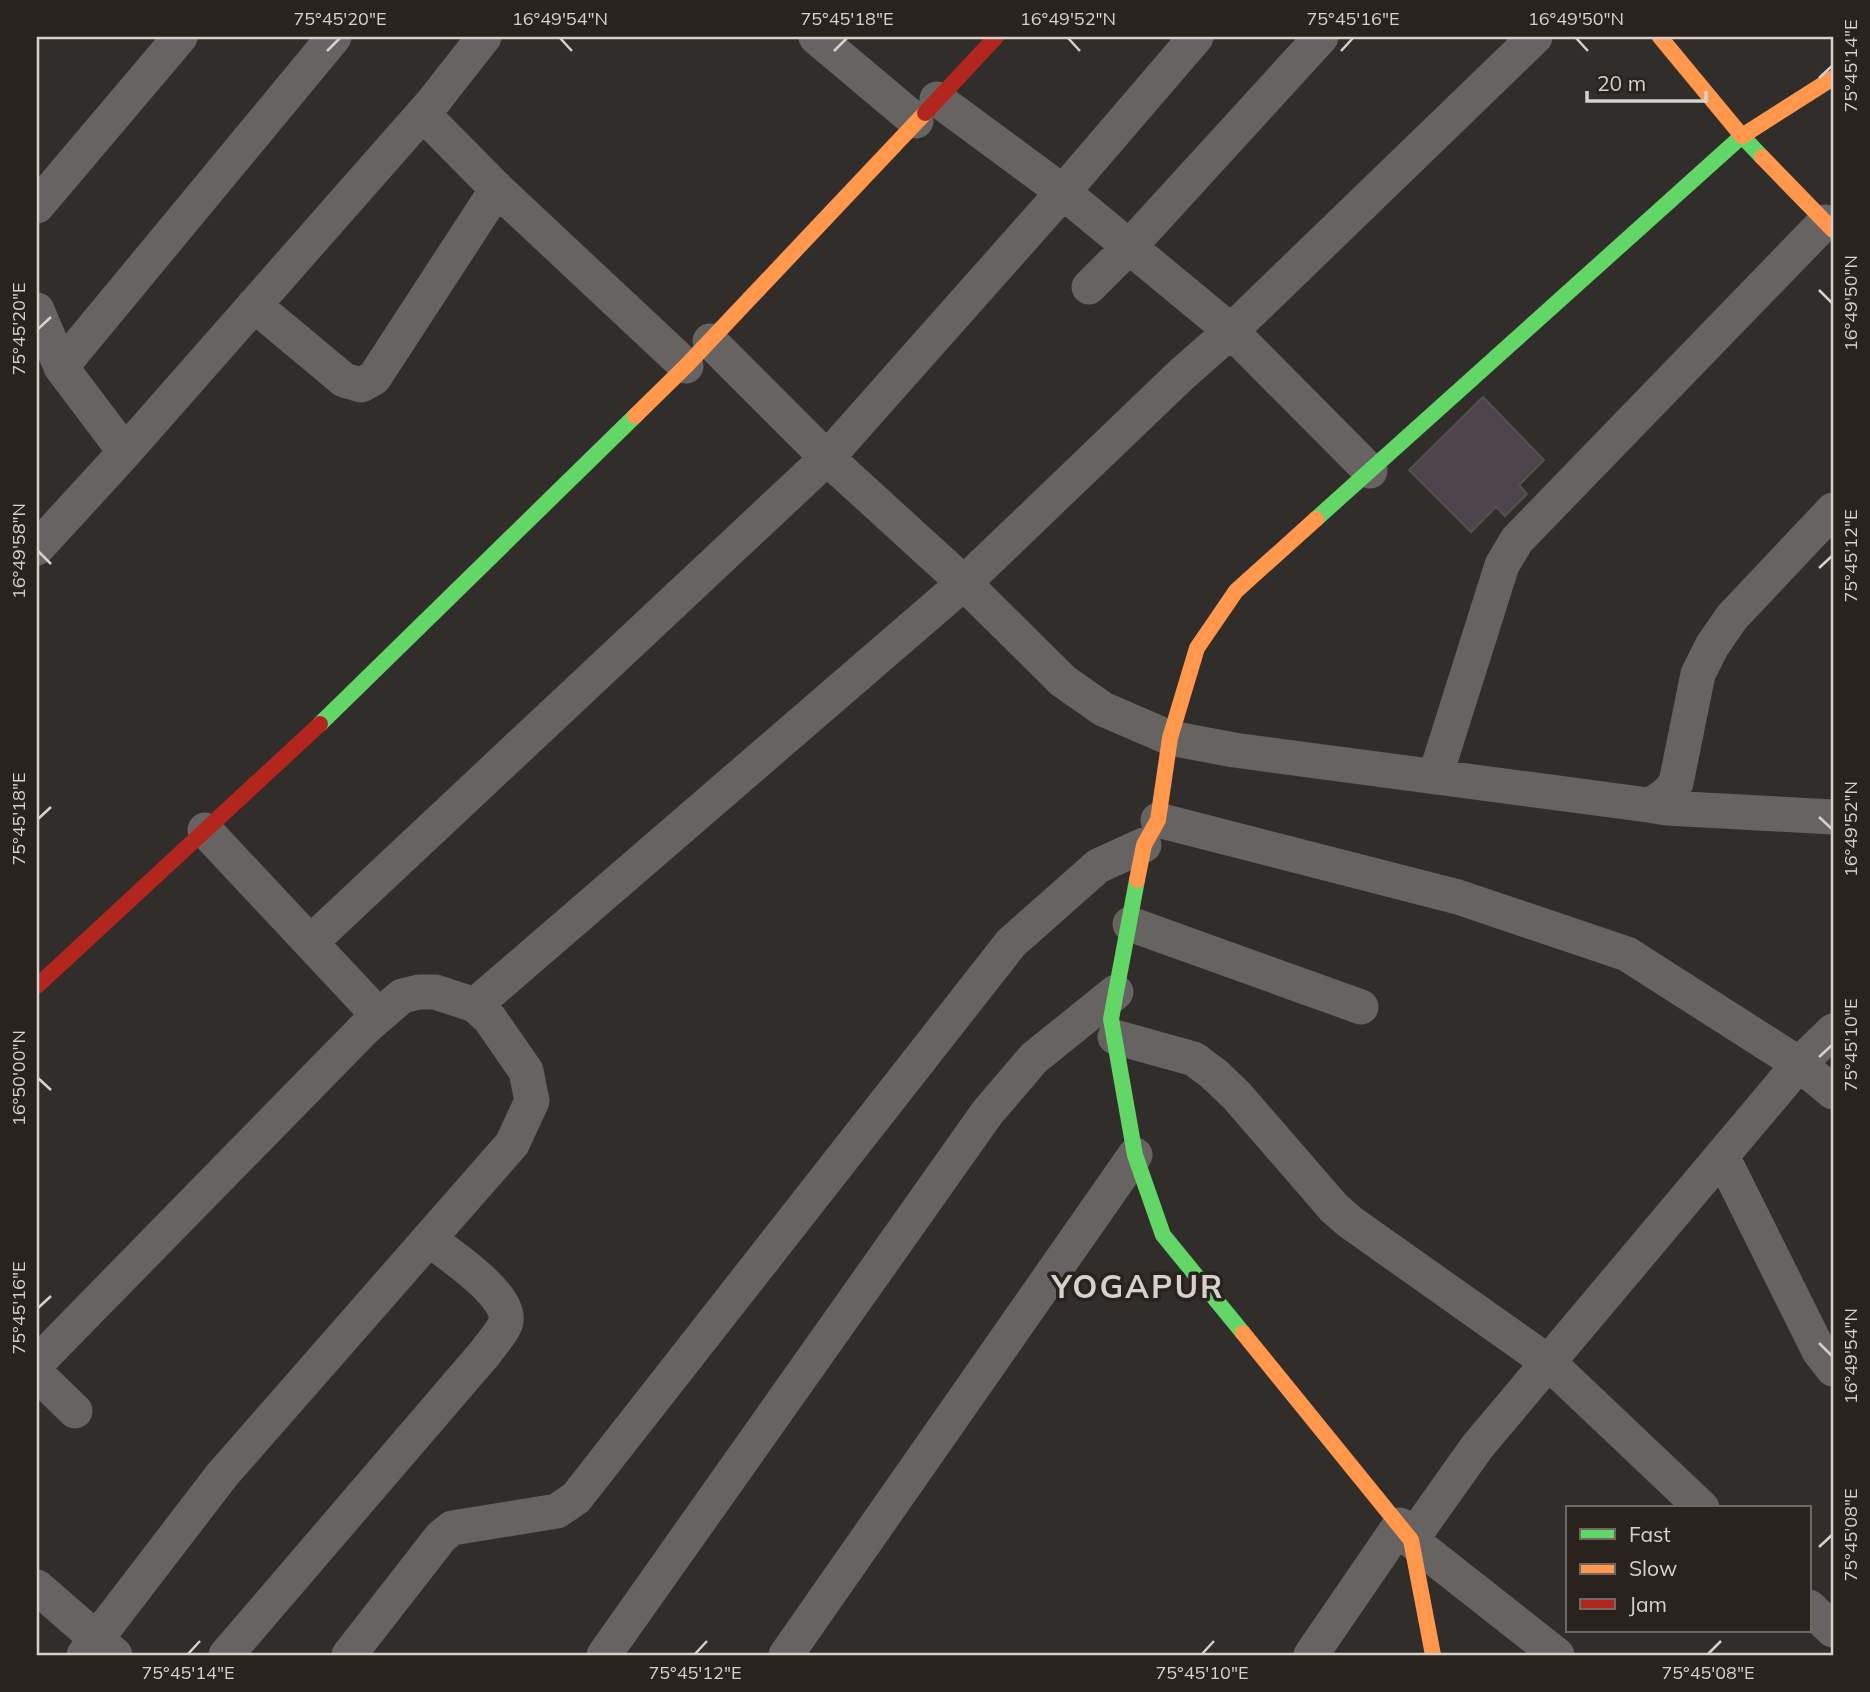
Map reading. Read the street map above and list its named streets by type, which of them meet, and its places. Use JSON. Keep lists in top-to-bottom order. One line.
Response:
{"districts":["YOGAPUR"],"legend":["Fast","Slow","Jam"],"scale_bar":"20 m","coordinates":["75°45'20\"E","16°49'54\"N","75°45'18\"E","16°49'52\"N","75°45'16\"E","16°49'50\"N","75°45'14\"E","16°49'58\"N","75°45'12\"E","75°45'10\"E","16°50'00\"N","75°45'08\"E"]}
